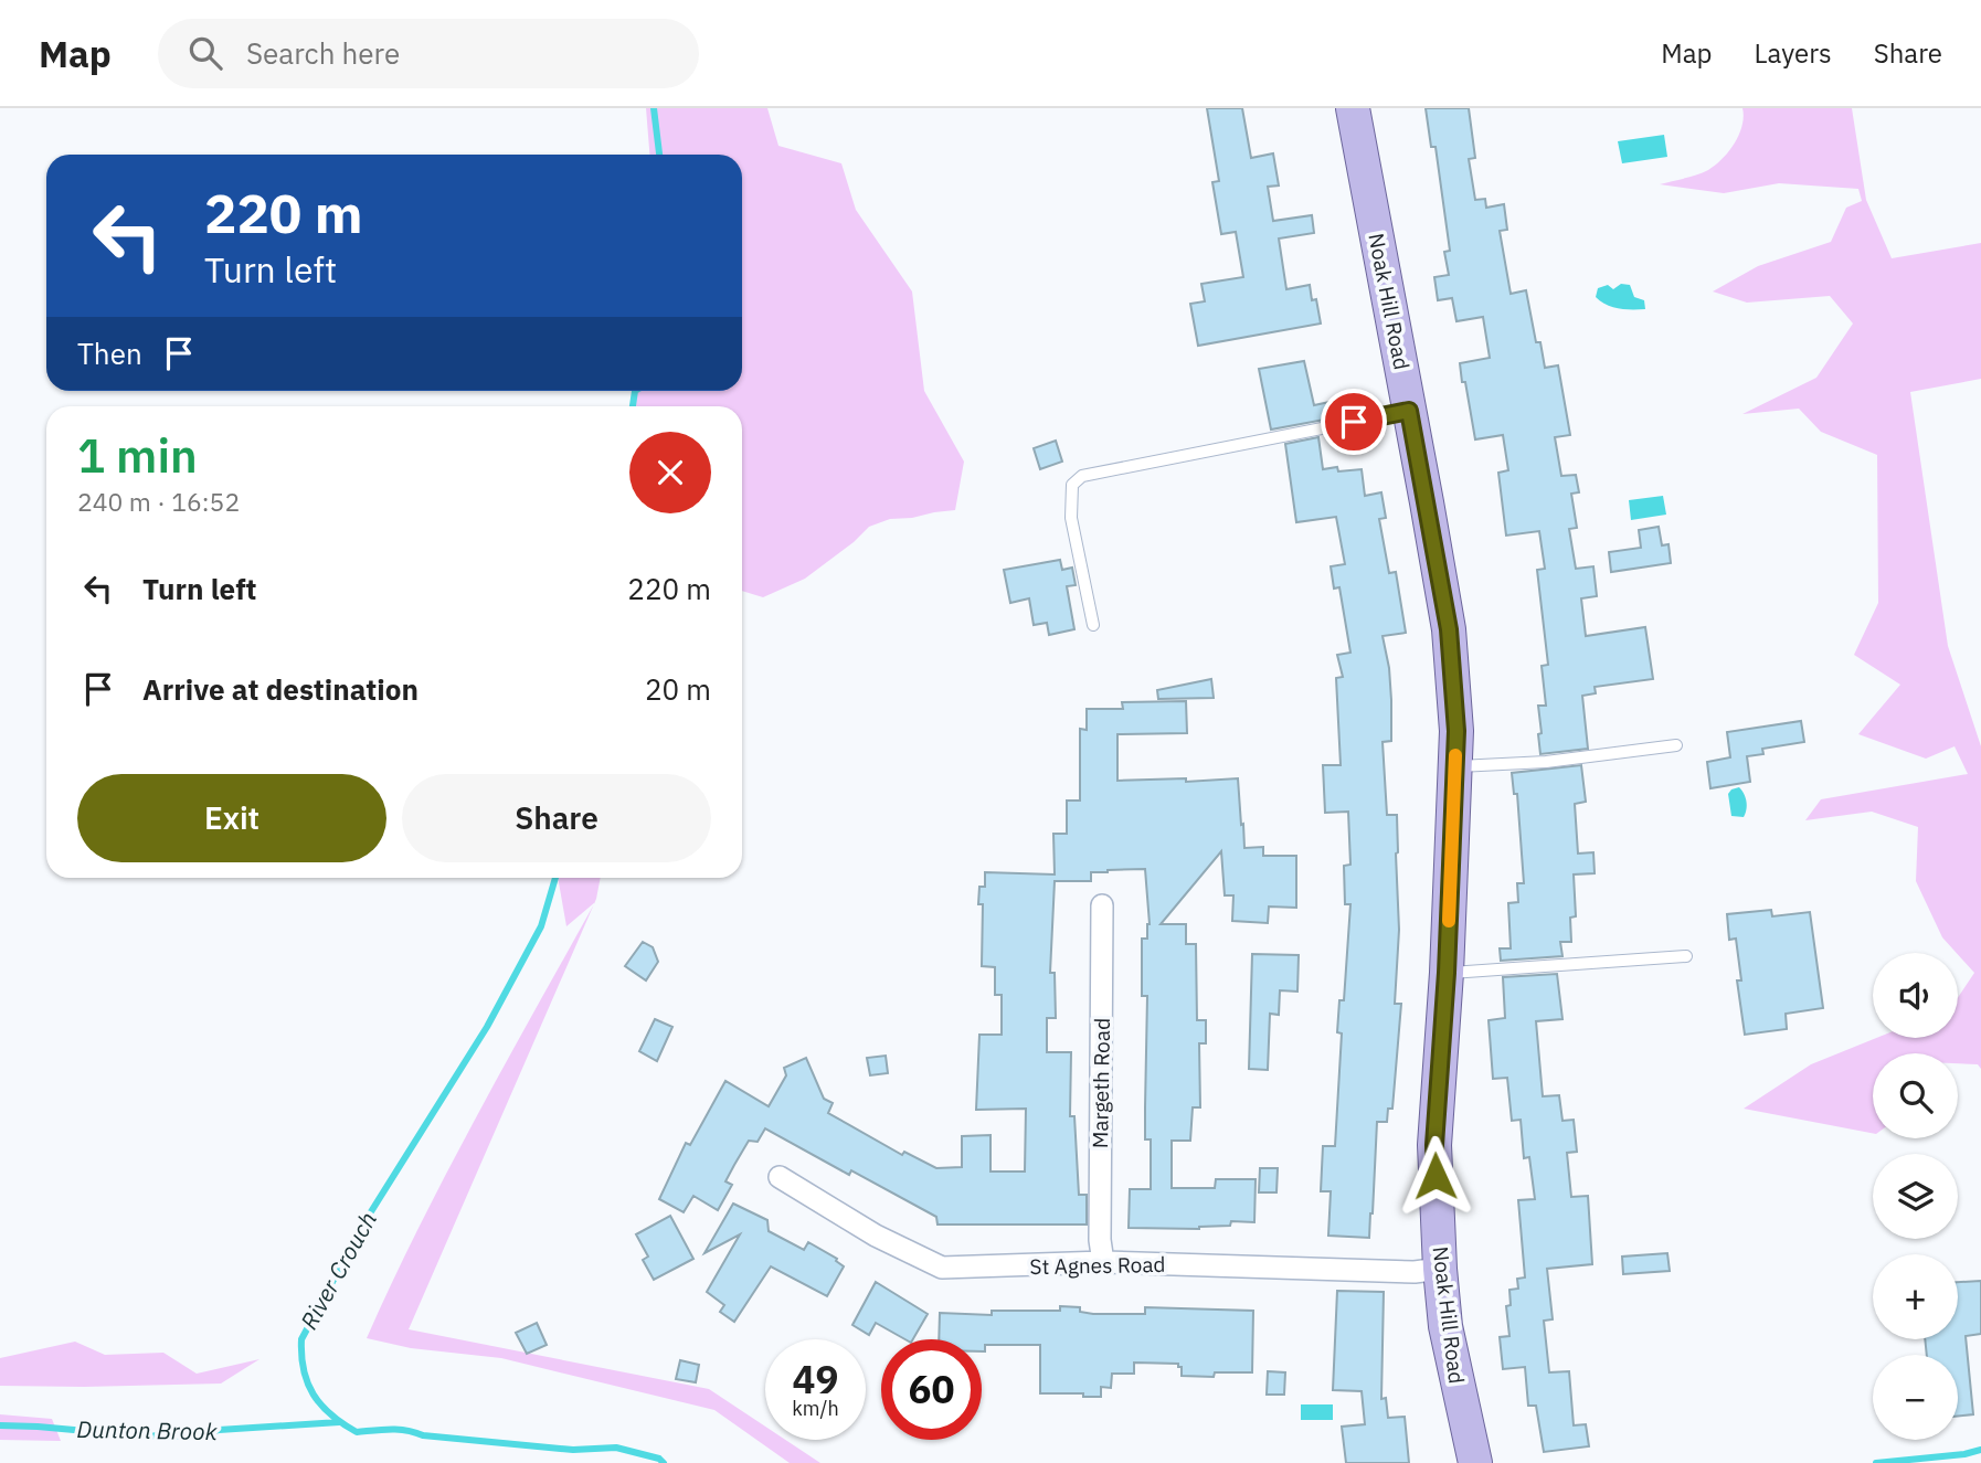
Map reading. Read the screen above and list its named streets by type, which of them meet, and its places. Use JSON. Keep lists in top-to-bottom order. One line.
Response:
{"streets":{"main road":["Noak Hill Road"],"street":["Margeth Road","St Agnes Road"]},"crossings":[["Noak Hill Road","St Agnes Road"],["Margeth Road","St Agnes Road"]],"water":["River Crouch","Dunton Brook"],"page":{"header":"Map","search":"Search here","nav":["Map","Layers","Share"],"turn":["220 m","Turn left"],"then":"Then","heading":["1 min","240 m · 16:52"],"list":[{"name":"Turn left","value":"220 m"},{"name":"Arrive at destination","value":"20 m"}],"buttons":["Exit","Share"],"map_buttons":["+","−"],"speed":"49 km/h","limit":"60"}}
